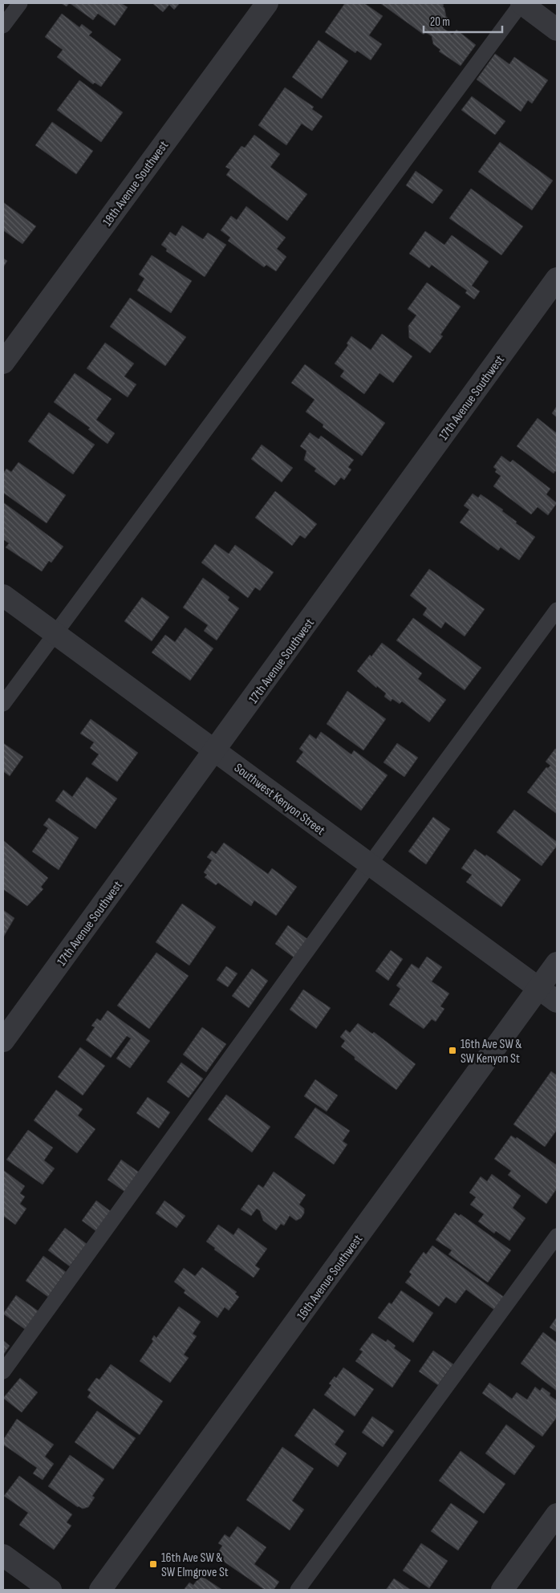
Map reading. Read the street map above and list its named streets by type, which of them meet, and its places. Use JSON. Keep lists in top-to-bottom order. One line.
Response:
{"streets":{"street":["18th Avenue Southwest","17th Avenue Southwest","Southwest Kenyon Street","16th Avenue Southwest"]},"crossings":[["17th Avenue Southwest","Southwest Kenyon Street"],["Southwest Kenyon Street","16th Avenue Southwest"]],"places":{"transit":["16th Ave SW & SW Kenyon St","16th Ave SW & SW Elmgrove St"]},"scale_bar":"20 m"}
